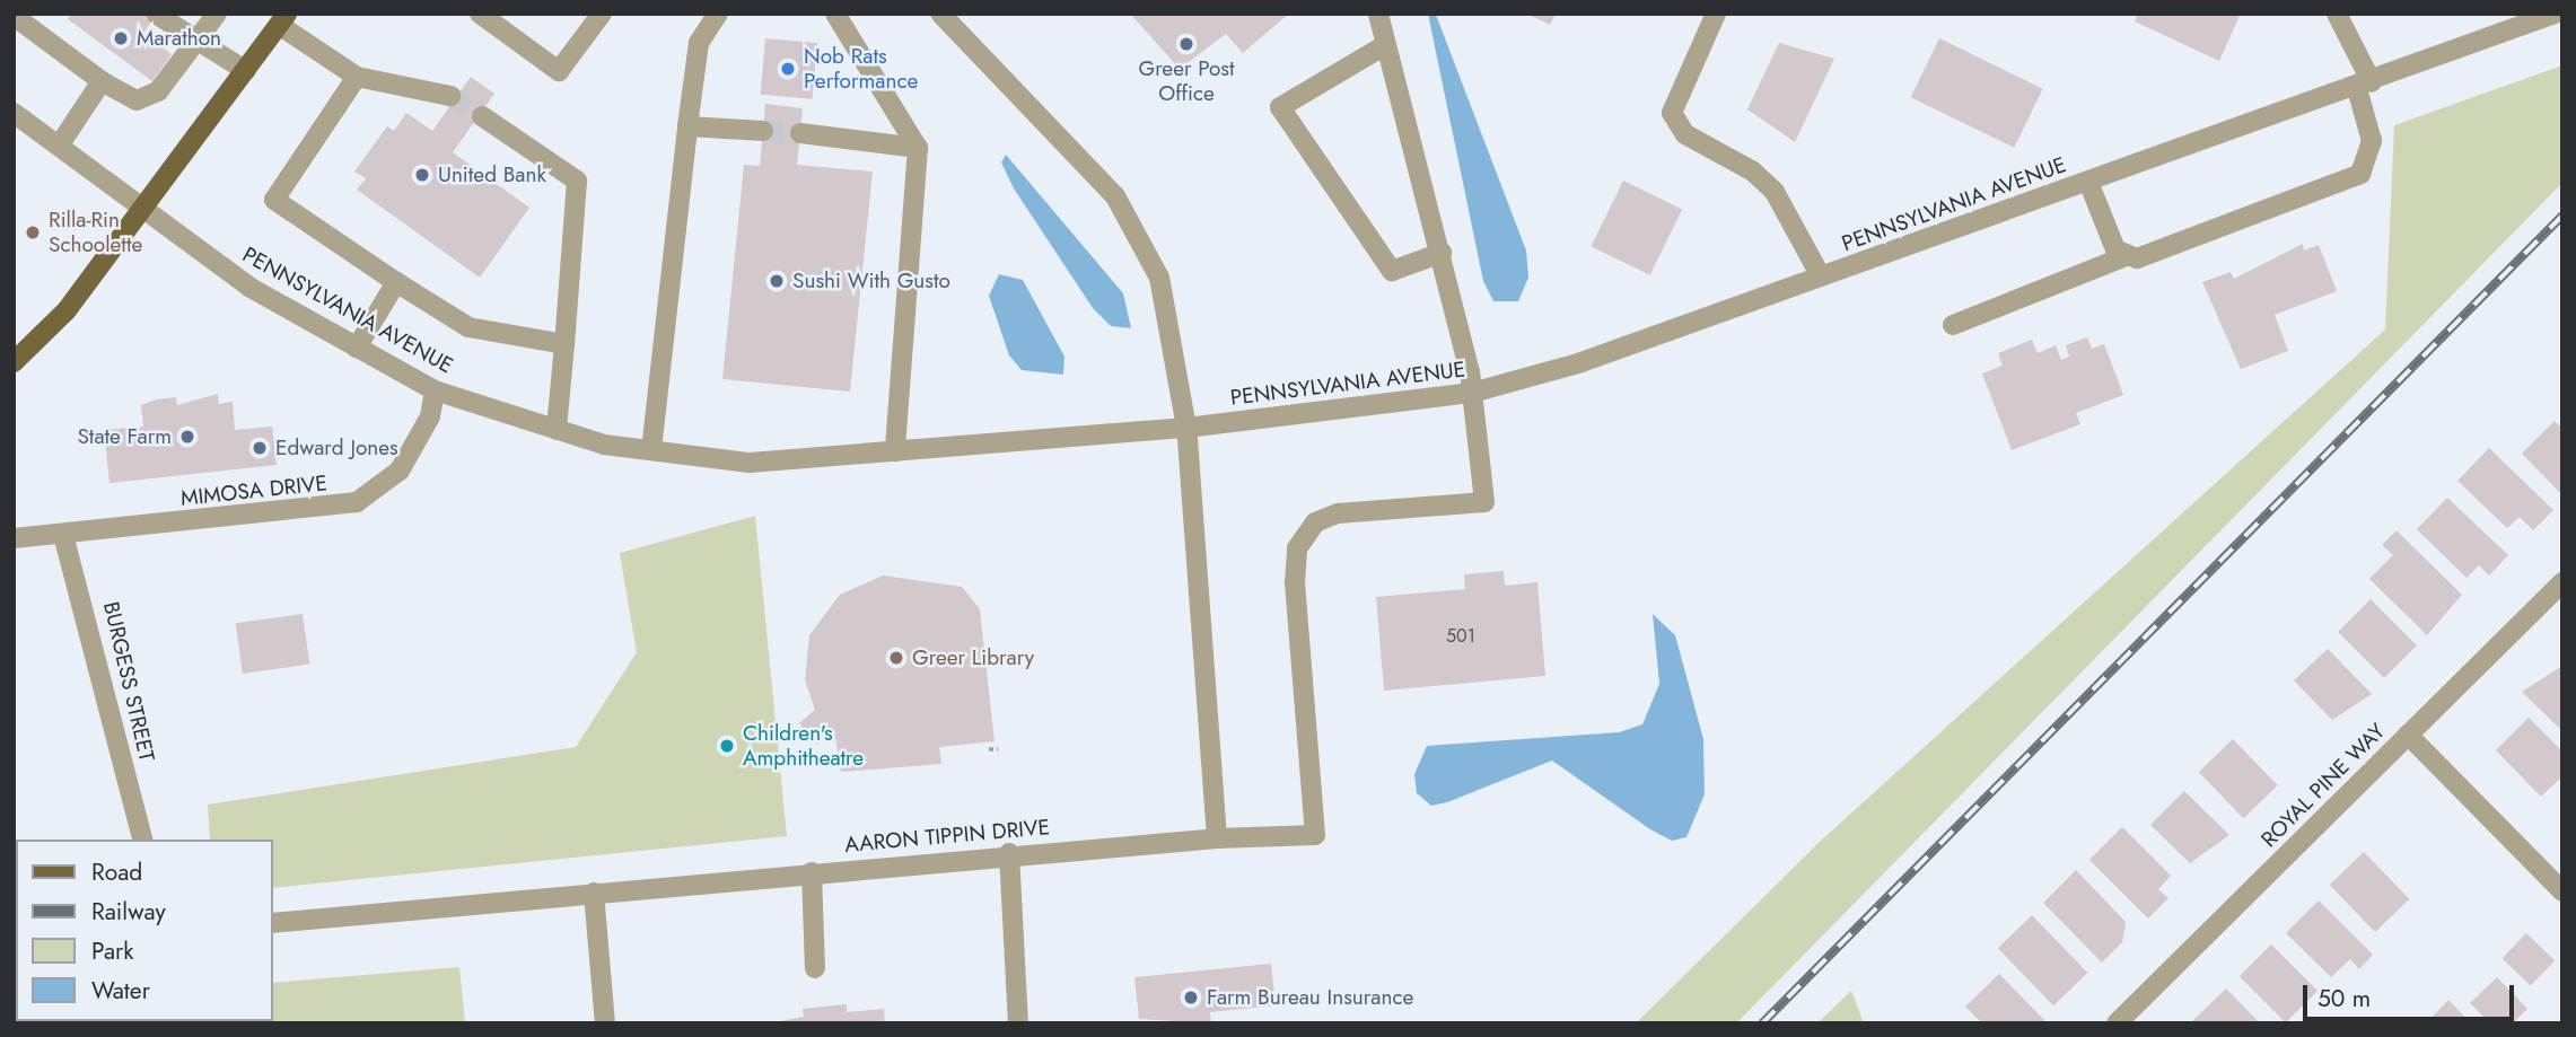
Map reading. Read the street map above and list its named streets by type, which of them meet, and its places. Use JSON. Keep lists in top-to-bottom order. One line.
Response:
{"streets":{"street":["PENNSYLVANIA AVENUE","MIMOSA DRIVE","BURGESS STREET","ROYAL PINE WAY","AARON TIPPIN DRIVE"]},"crossings":[["PENNSYLVANIA AVENUE","MIMOSA DRIVE"],["PENNSYLVANIA AVENUE","AARON TIPPIN DRIVE"],["MIMOSA DRIVE","BURGESS STREET"]],"places":["Marathon","Greer Post Office","Nob Rats Performance","United Bank","Rilla-Rin Schoolette","Sushi With Gusto","State Farm","Edward Jones","Greer Library","Children's Amphitheatre","Farm Bureau Insurance"],"house_numbers":["501"],"legend":["Road","Railway","Park","Water"],"scale_bar":"50 m"}
